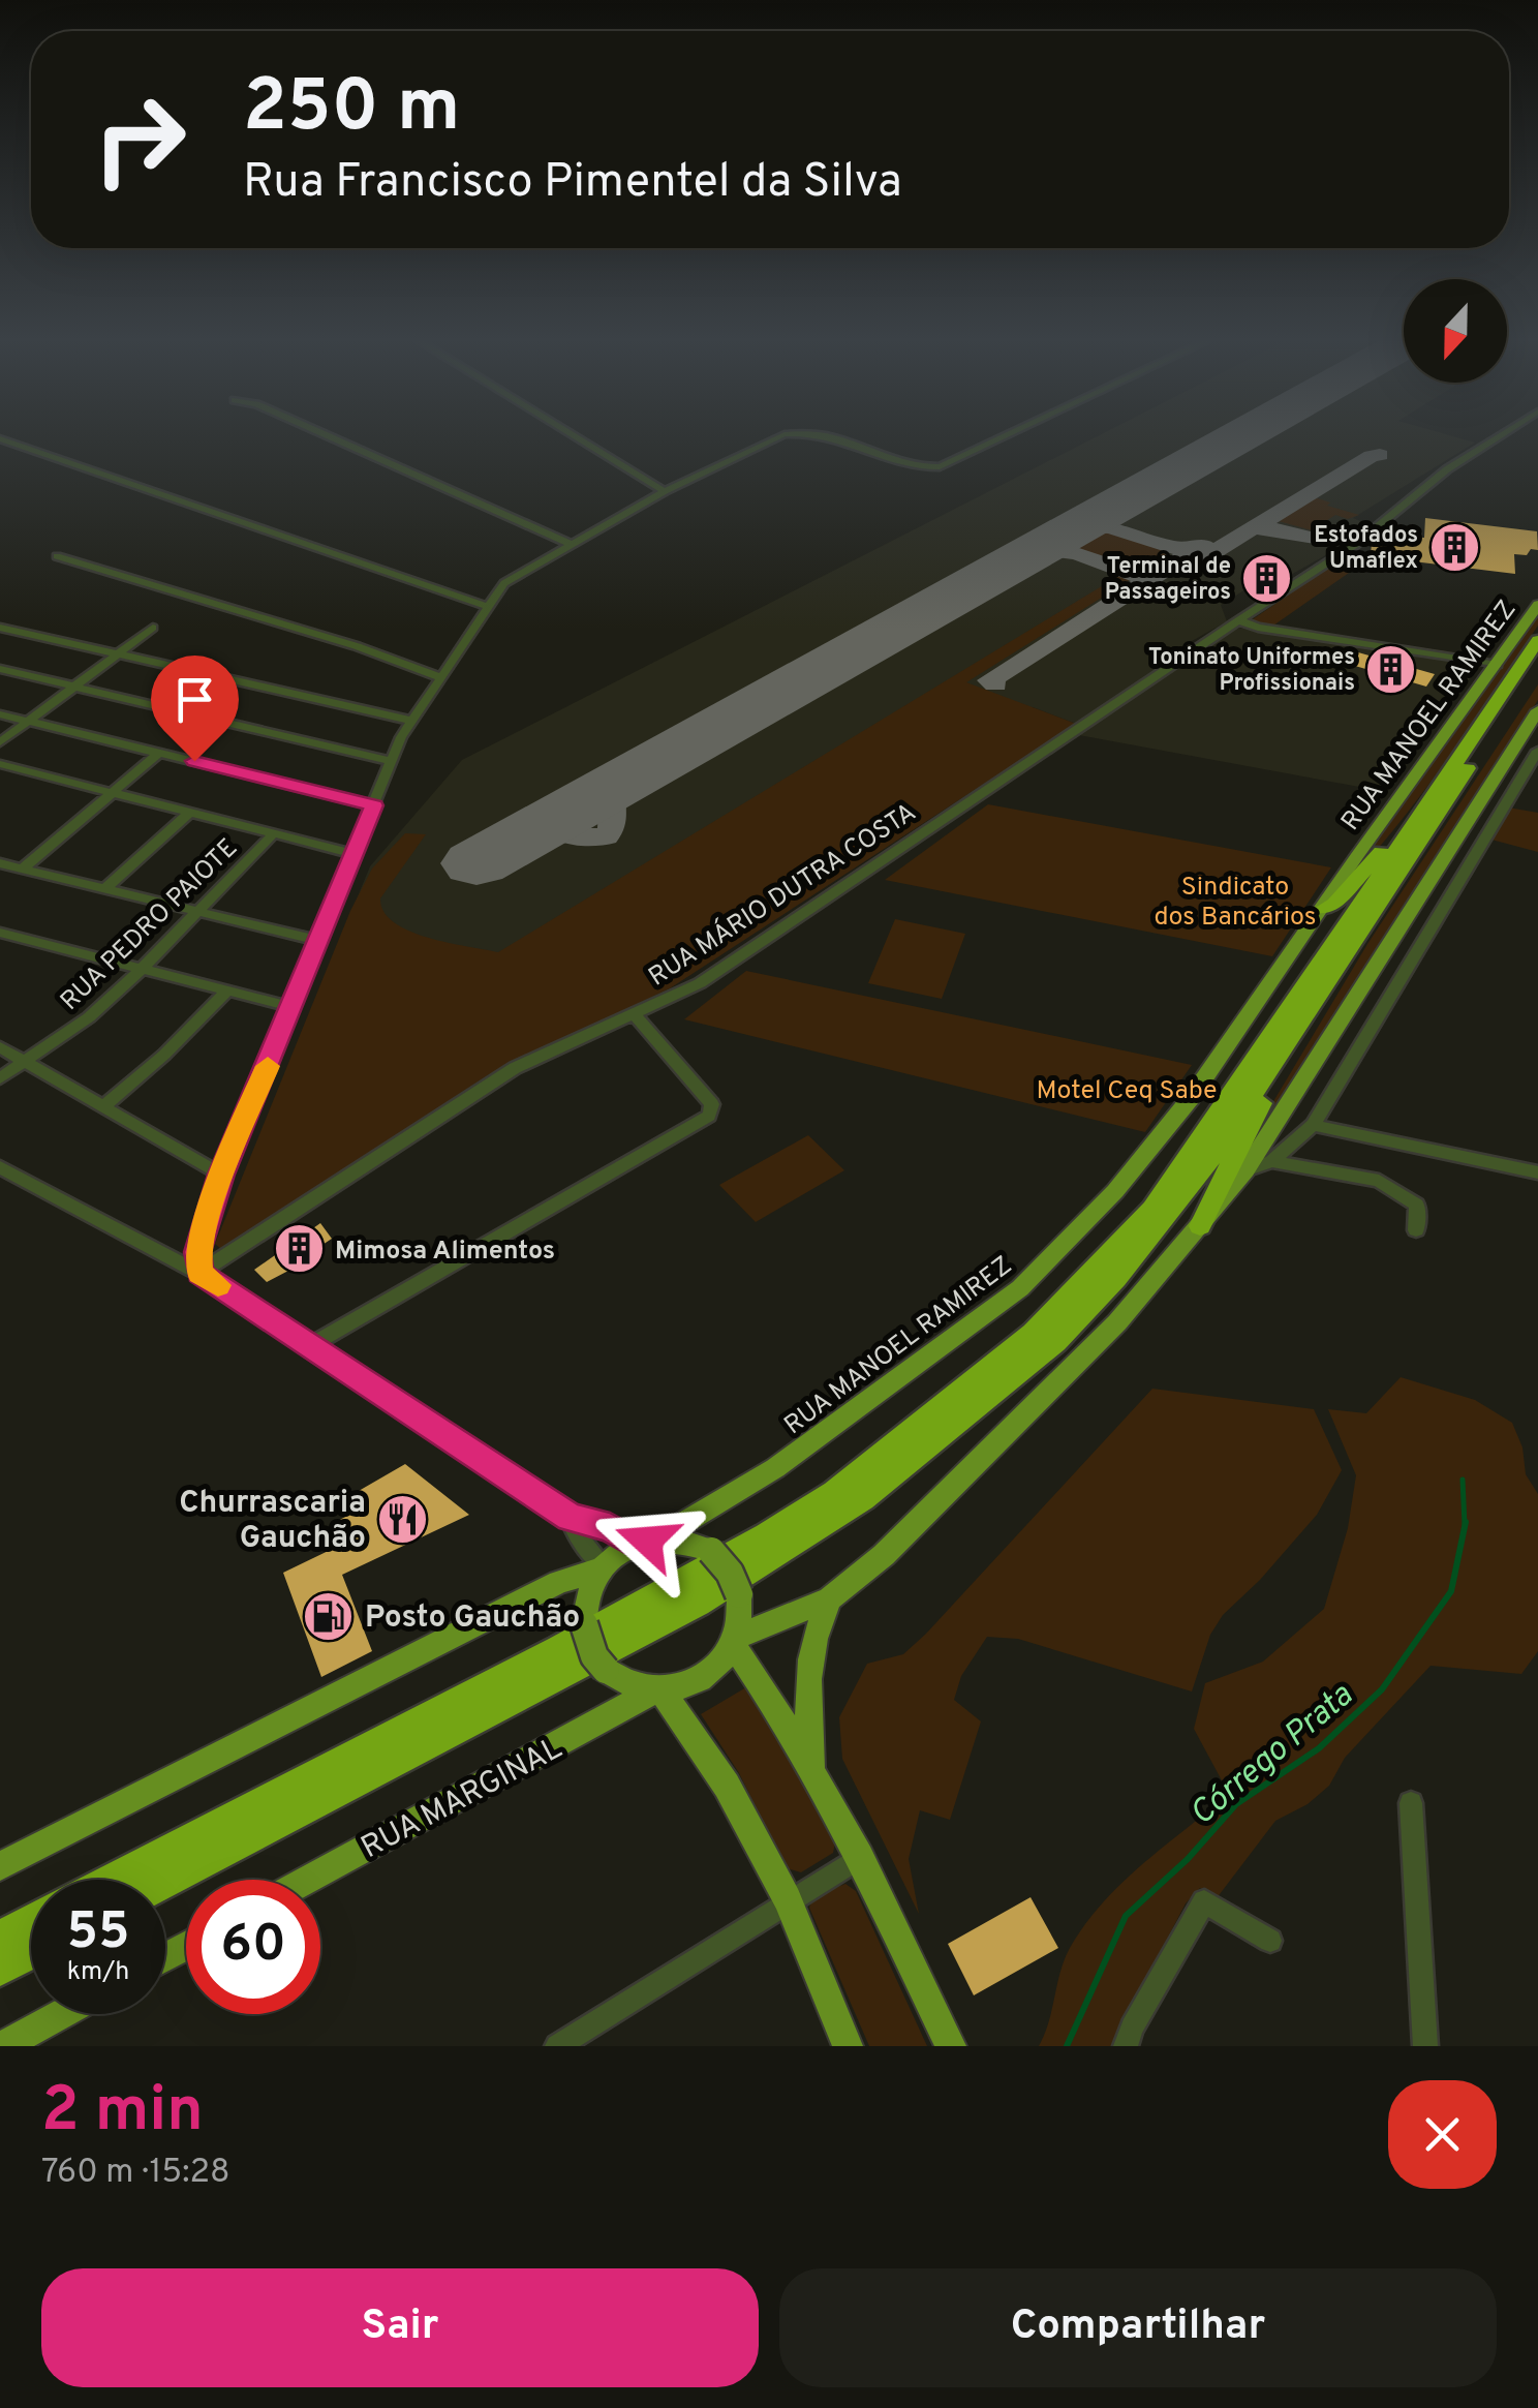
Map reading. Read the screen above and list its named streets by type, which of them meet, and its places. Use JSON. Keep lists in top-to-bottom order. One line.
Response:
{"streets":{"main road":["RUA MANOEL RAMIREZ","RUA MARGINAL"],"street":["RUA MÁRIO DUTRA COSTA","RUA PEDRO PAIOTE"]},"crossings":[["RUA MANOEL RAMIREZ","RUA MARGINAL"]],"water":["Córrego Prata"],"parks":["Sindicato dos Bancários","Motel Ceq Sabe"],"places":{"building":["Estofados Umaflex","Terminal de Passageiros","Toninato Uniformes Profissionais","Mimosa Alimentos"],"restaurant":["Churrascaria Gauchão"],"fuel station":["Posto Gauchão"]},"north":"bottom","page":{"turn":["250 m","Rua Francisco Pimentel da Silva"],"speed":"55 km/h","limit":"60","heading":["2 min","760 m · 15:28"],"buttons":["Sair","Compartilhar"]}}
